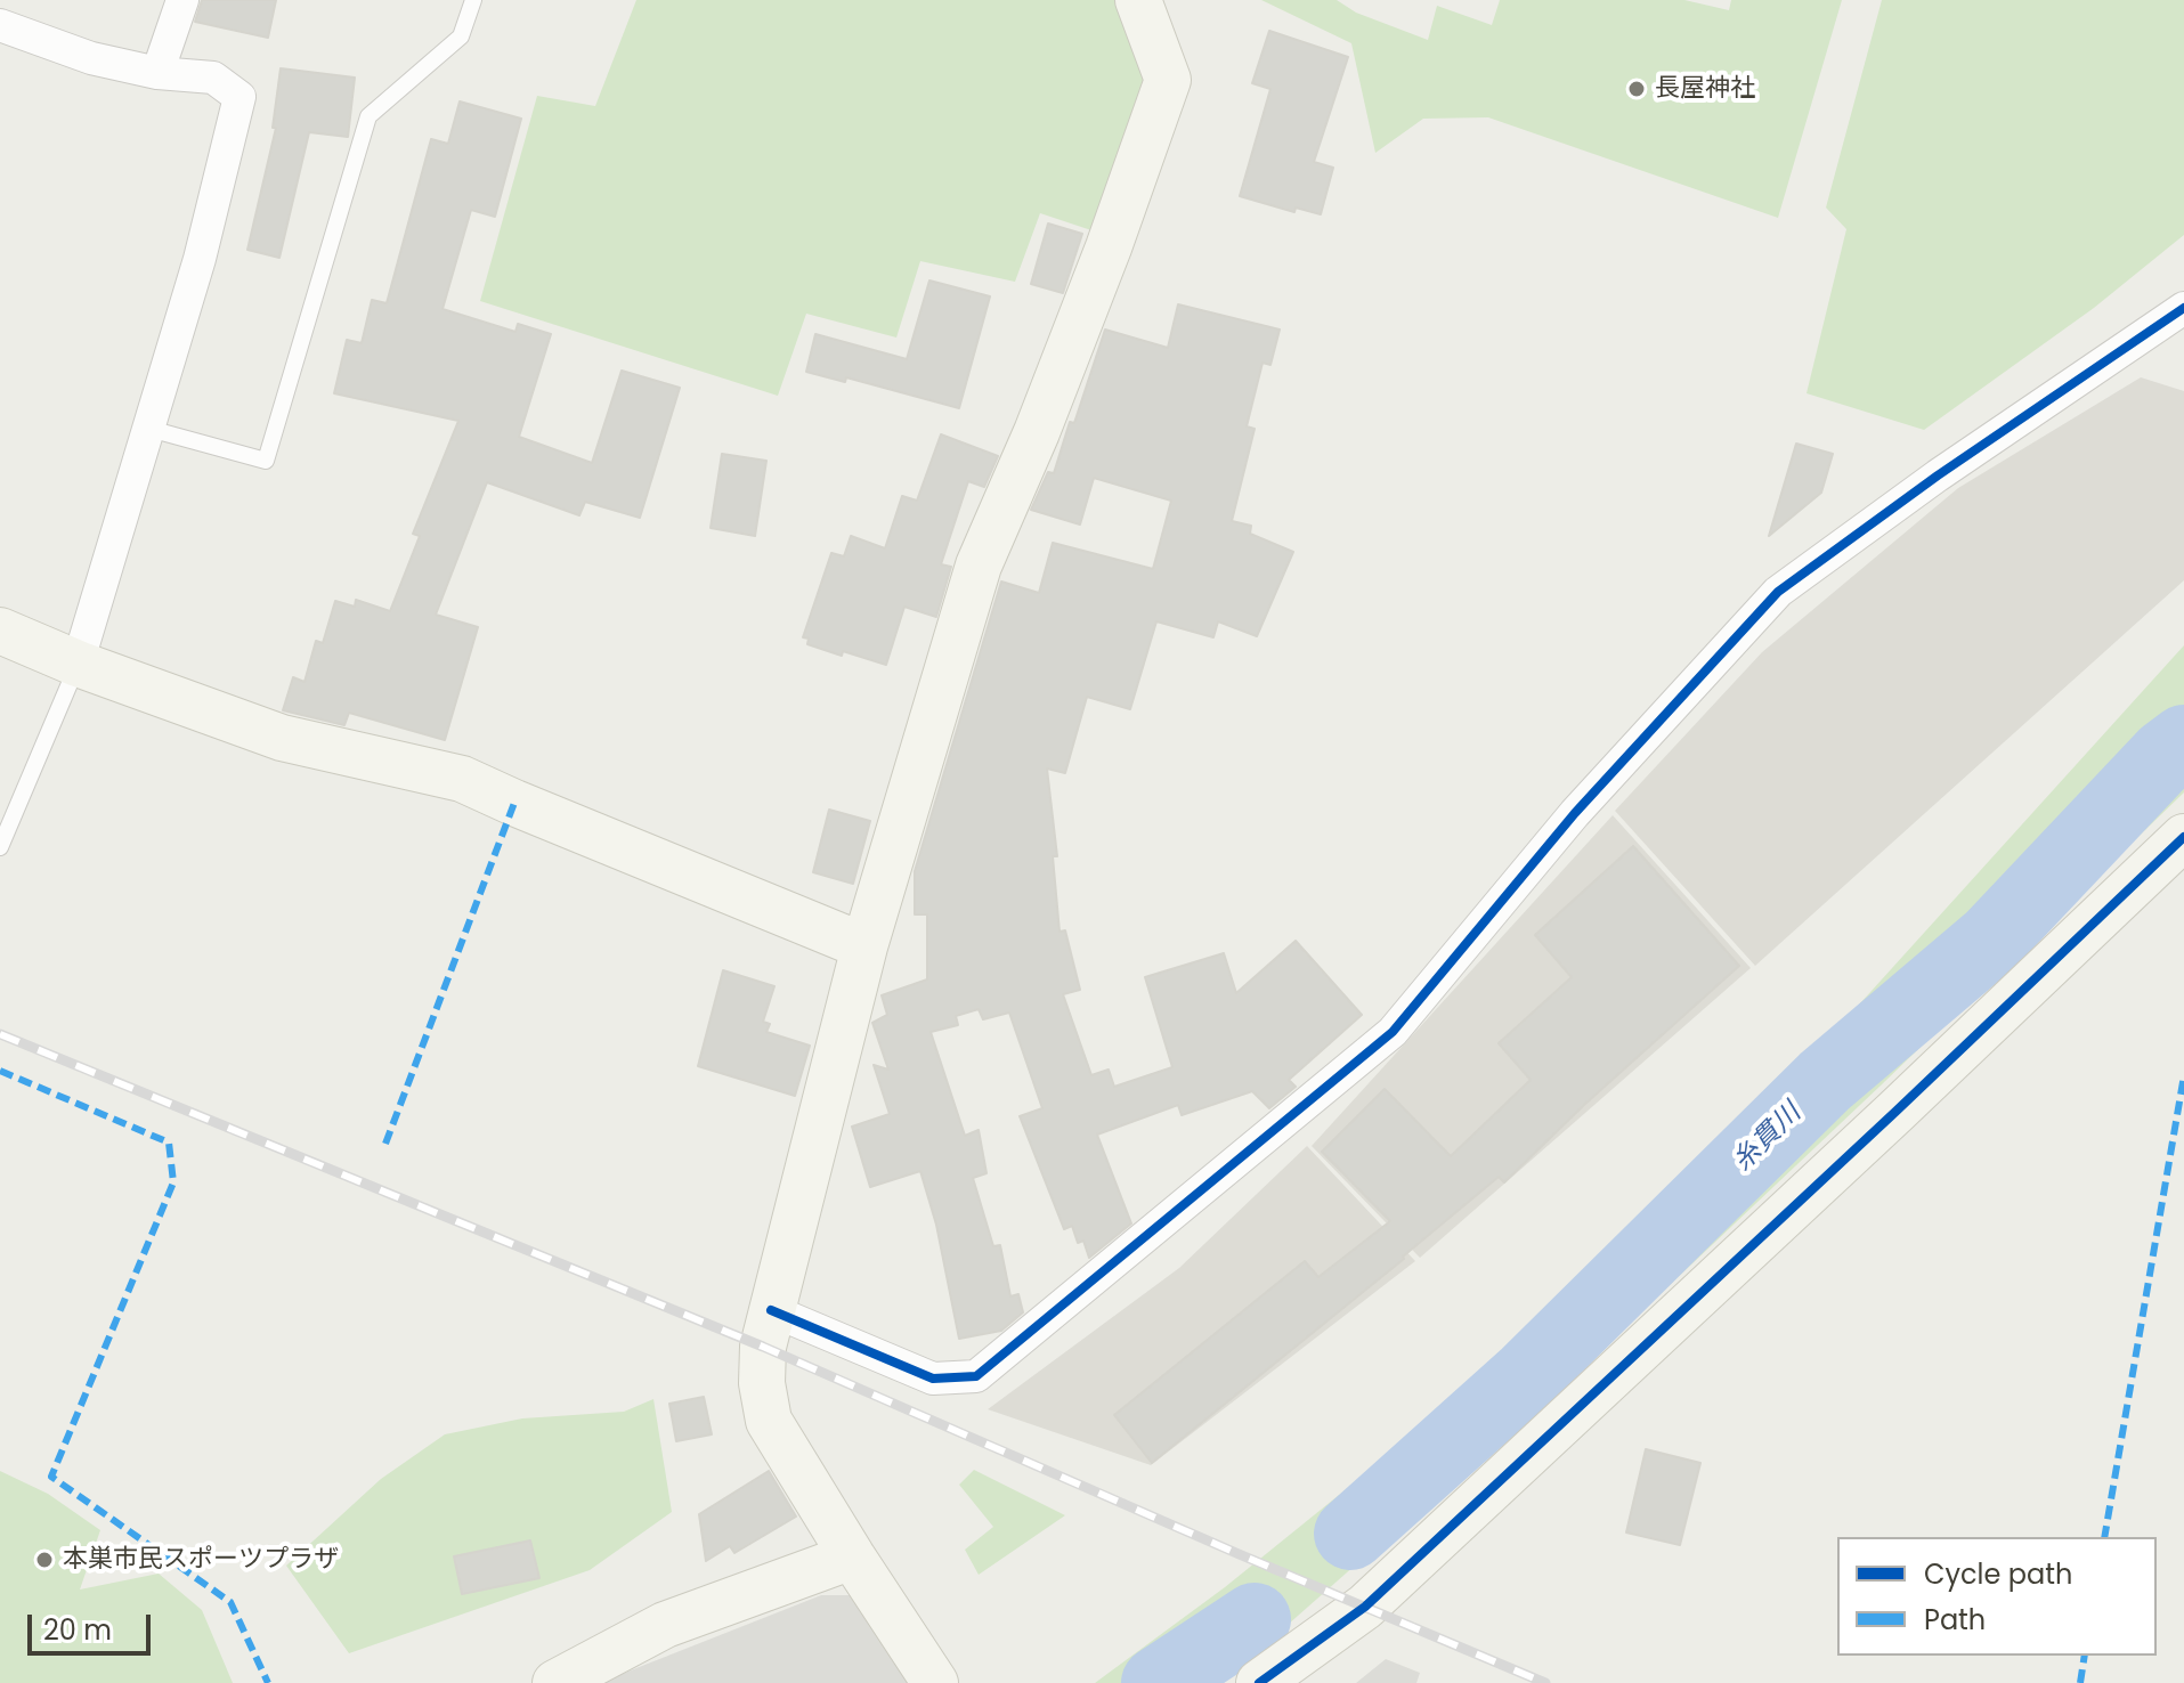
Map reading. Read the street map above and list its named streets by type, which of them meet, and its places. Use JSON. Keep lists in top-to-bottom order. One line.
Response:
{"water":["糸貫川"],"places":["長屋神社","本巣市民スポーツプラザ"],"legend":["Cycle path","Path"],"scale_bar":"20 m"}
